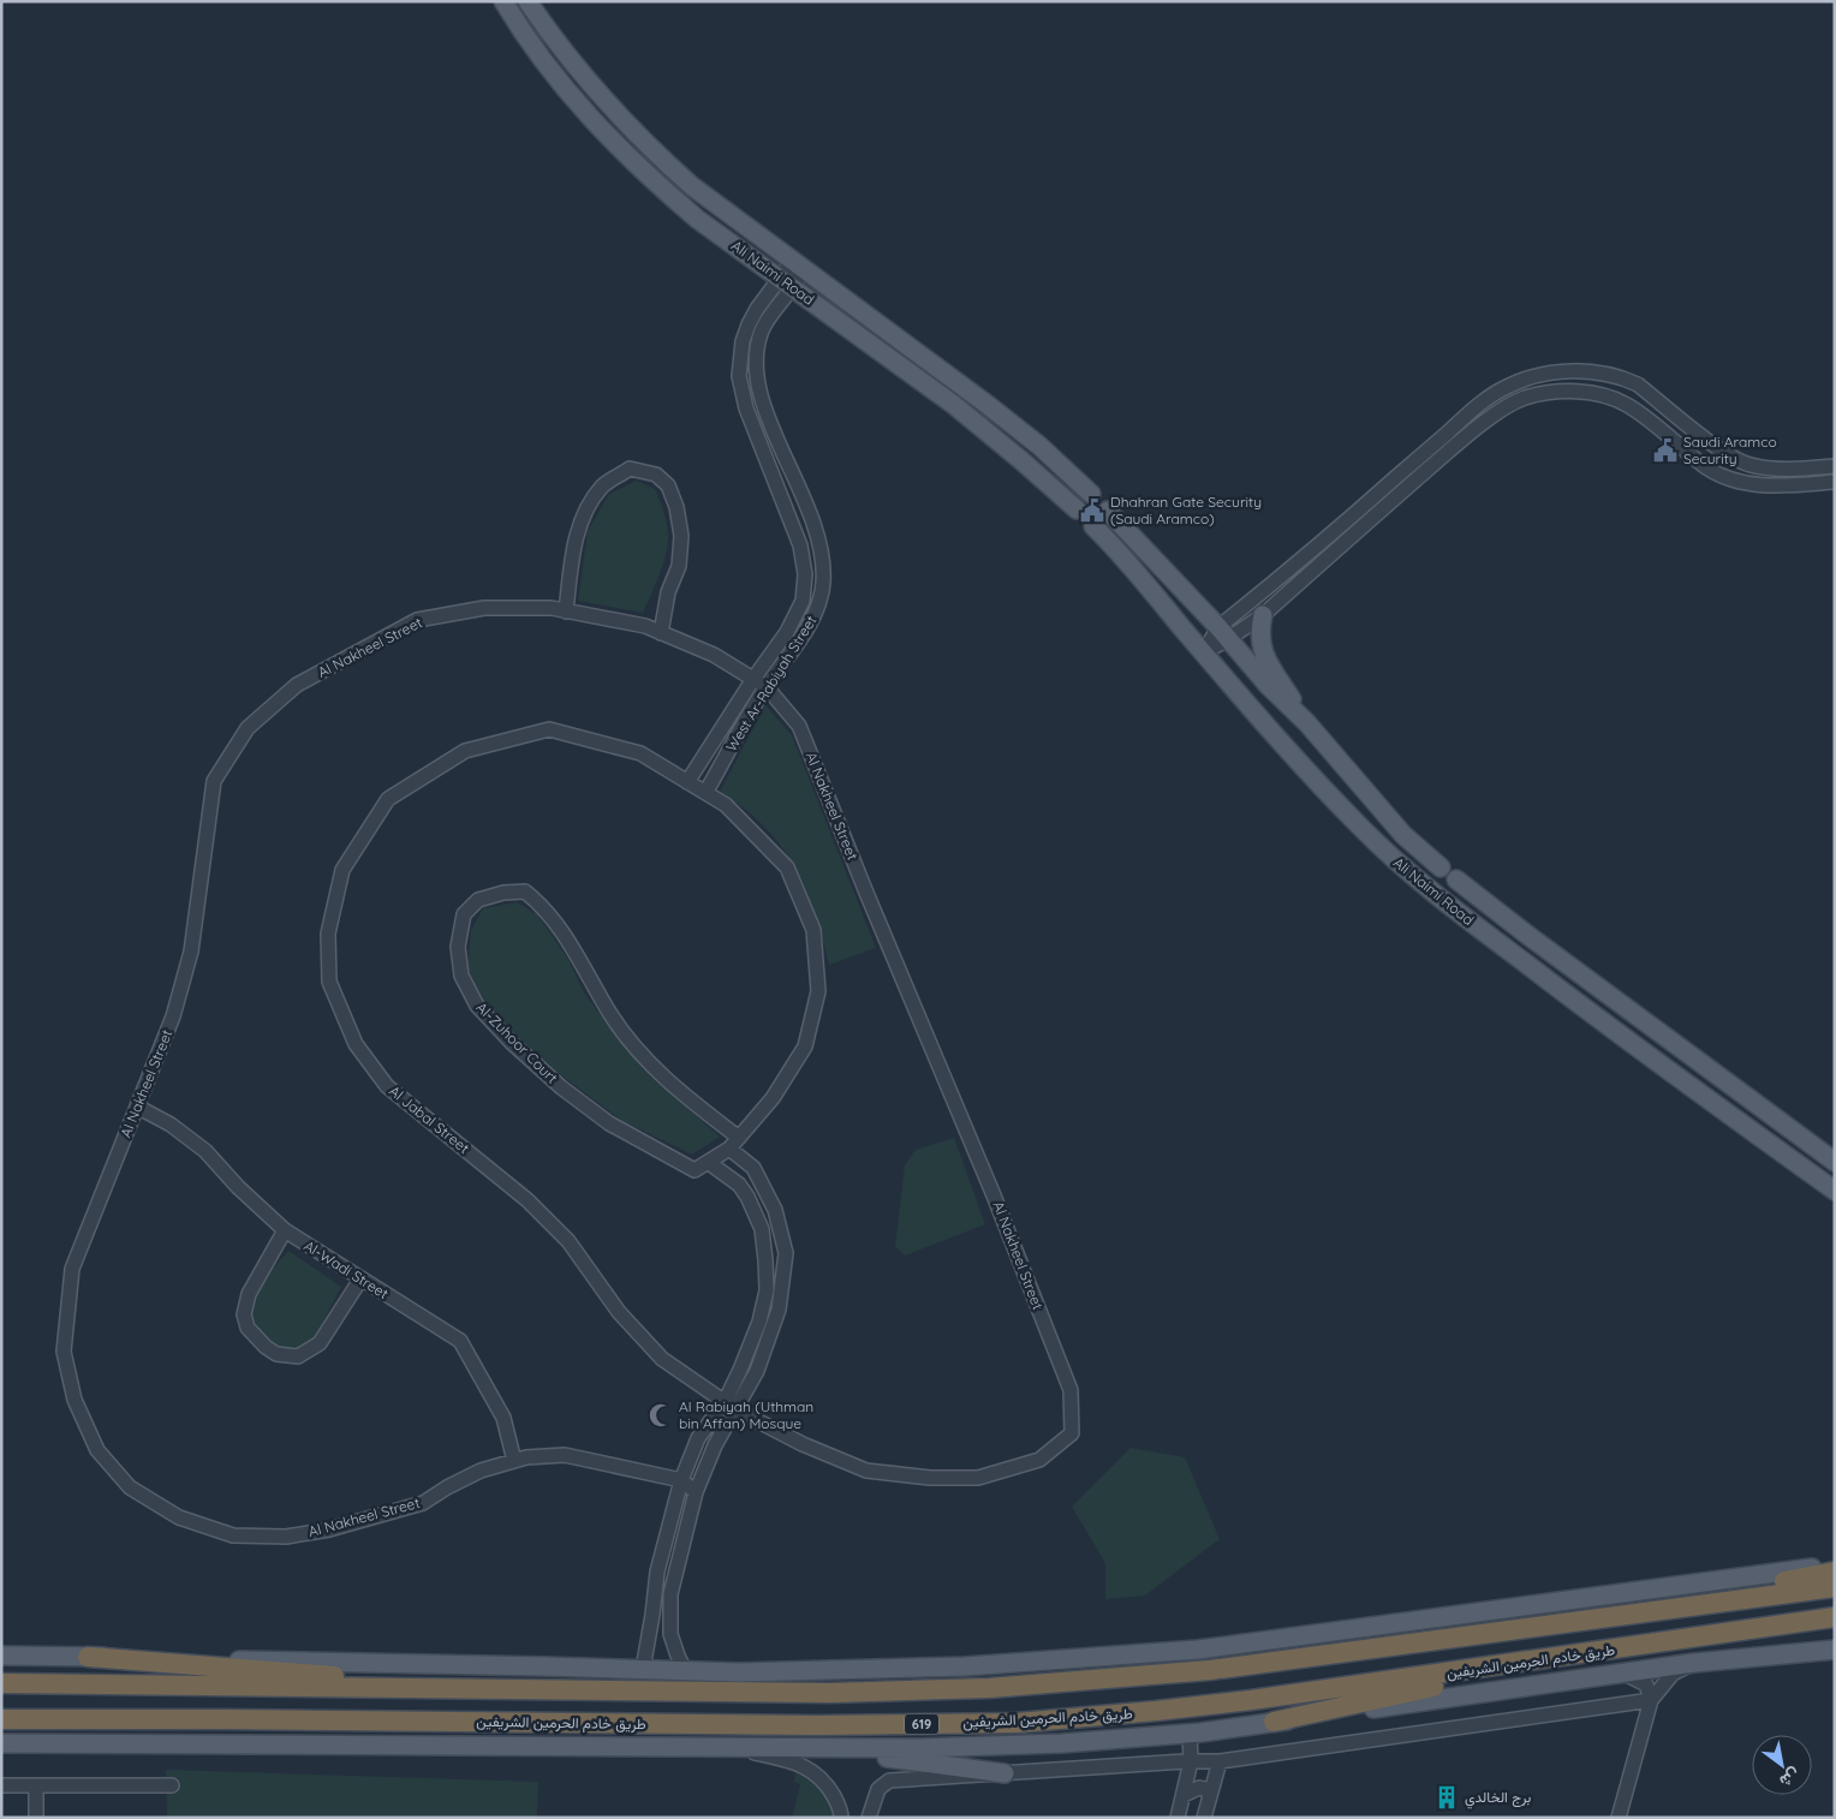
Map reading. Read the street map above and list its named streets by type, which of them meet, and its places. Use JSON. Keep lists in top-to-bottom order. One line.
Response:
{"streets":{"highway":["طريق خادم الحرمين الشريفين","619"],"main road":["Ali Naimi Road"],"street":["Al Nakheel Street","West Ar-Rabiyah Street","Al-Zuhoor Court","Al Jabal Street","Al-Wadi Street"]},"crossings":[["Ali Naimi Road","West Ar-Rabiyah Street"],["Al Nakheel Street","West Ar-Rabiyah Street"],["Al Nakheel Street","Al Jabal Street"],["Al Nakheel Street","Al-Wadi Street"],["West Ar-Rabiyah Street","Al Jabal Street"],["Al-Zuhoor Court","Al Jabal Street"]],"places":{"public building":["Saudi Aramco Security","Dhahran Gate Security (Saudi Aramco)"],"mosque":["Al Rabiyah (Uthman bin Affan) Mosque"],"building":["برج الخالدي"]},"north":"bottom right"}
